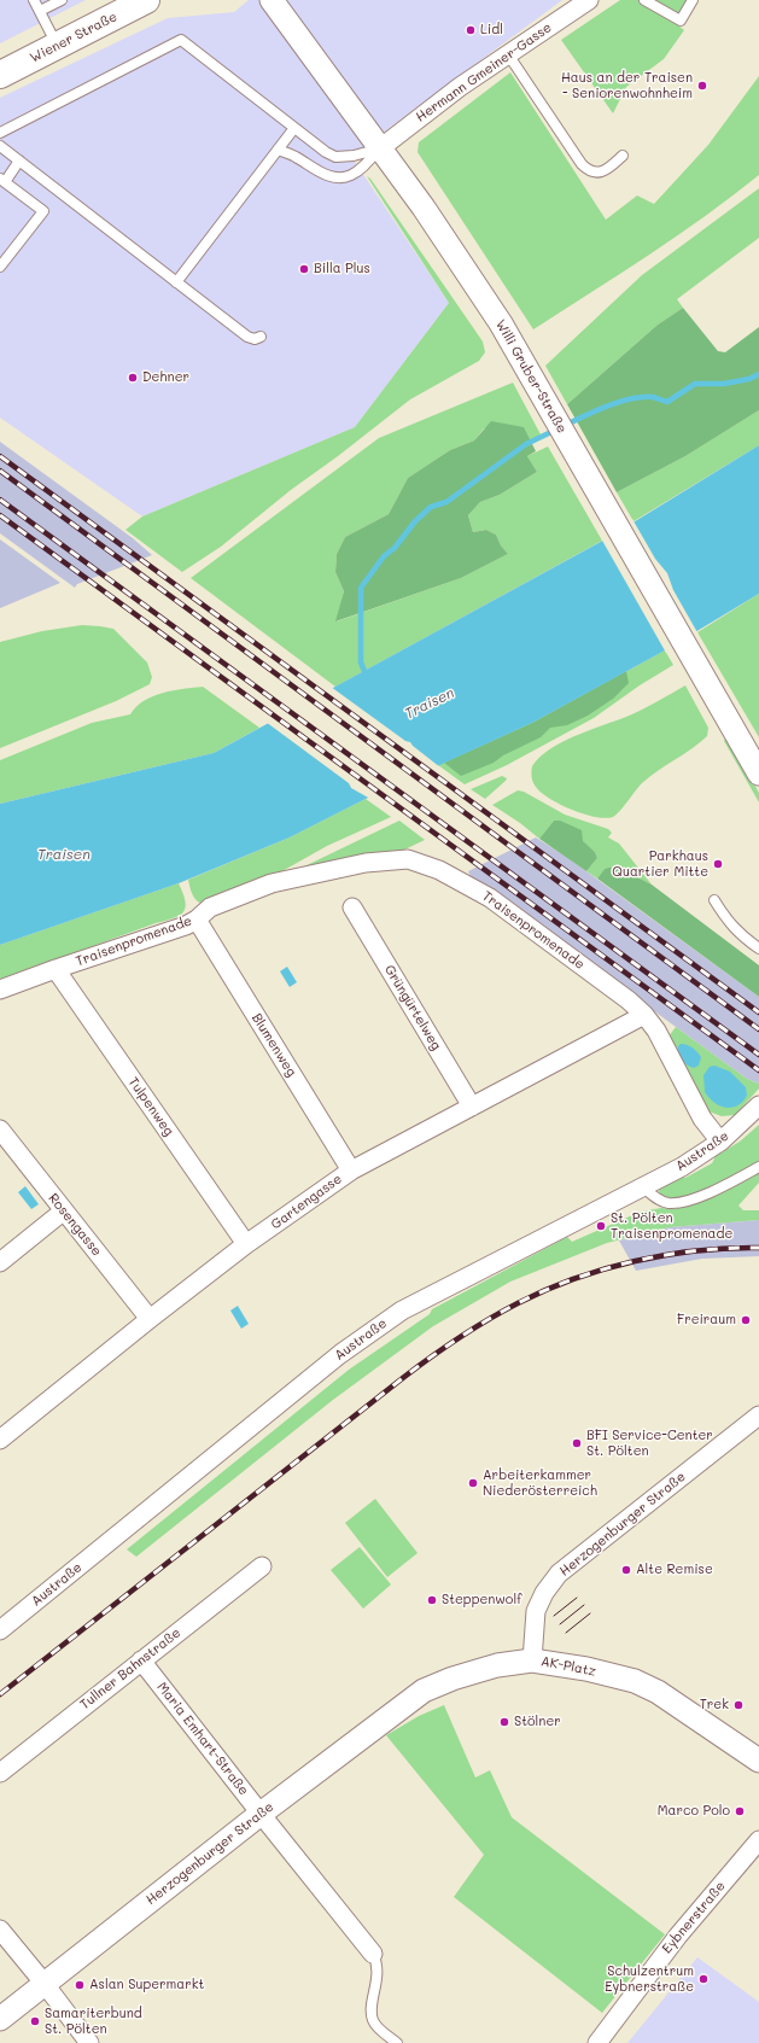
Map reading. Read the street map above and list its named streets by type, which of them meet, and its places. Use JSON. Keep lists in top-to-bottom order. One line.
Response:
{"streets":{"main road":["Wiener Straße"],"street":["Hermann Gmeiner-Gasse","Willi Gruber-Straße","Traisenpromenade","Grüngürtelweg","Blumenweg","Tulpenweg","Austraße","Gartengasse","Rosengasse","Herzogenburger Straße","AK-Platz","Tullner Bahnstraße","Maria Emhart-Straße","Eybnerstraße"]},"crossings":[["Hermann Gmeiner-Gasse","Willi Gruber-Straße"],["Traisenpromenade","Blumenweg"],["Traisenpromenade","Tulpenweg"],["Traisenpromenade","Austraße"],["Traisenpromenade","Gartengasse"],["Grüngürtelweg","Gartengasse"],["Blumenweg","Gartengasse"],["Tulpenweg","Gartengasse"],["Gartengasse","Rosengasse"],["Herzogenburger Straße","AK-Platz"],["Herzogenburger Straße","Maria Emhart-Straße"],["Tullner Bahnstraße","Maria Emhart-Straße"]],"water":["Traisen"],"places":["Lidl","Haus an der Traisen - Seniorenwohnheim","Billa Plus","Dehner","Parkhaus Quartier Mitte","St. Pölten Traisenpromenade","Freiraum","BFI Service-Center St. Pölten","Arbeiterkammer Niederösterreich","Alte Remise","Steppenwolf","Trek","Stölner","Marco Polo","Schulzentrum Eybnerstraße","Aslan Supermarkt","Samariterbund St. Pölten"]}
